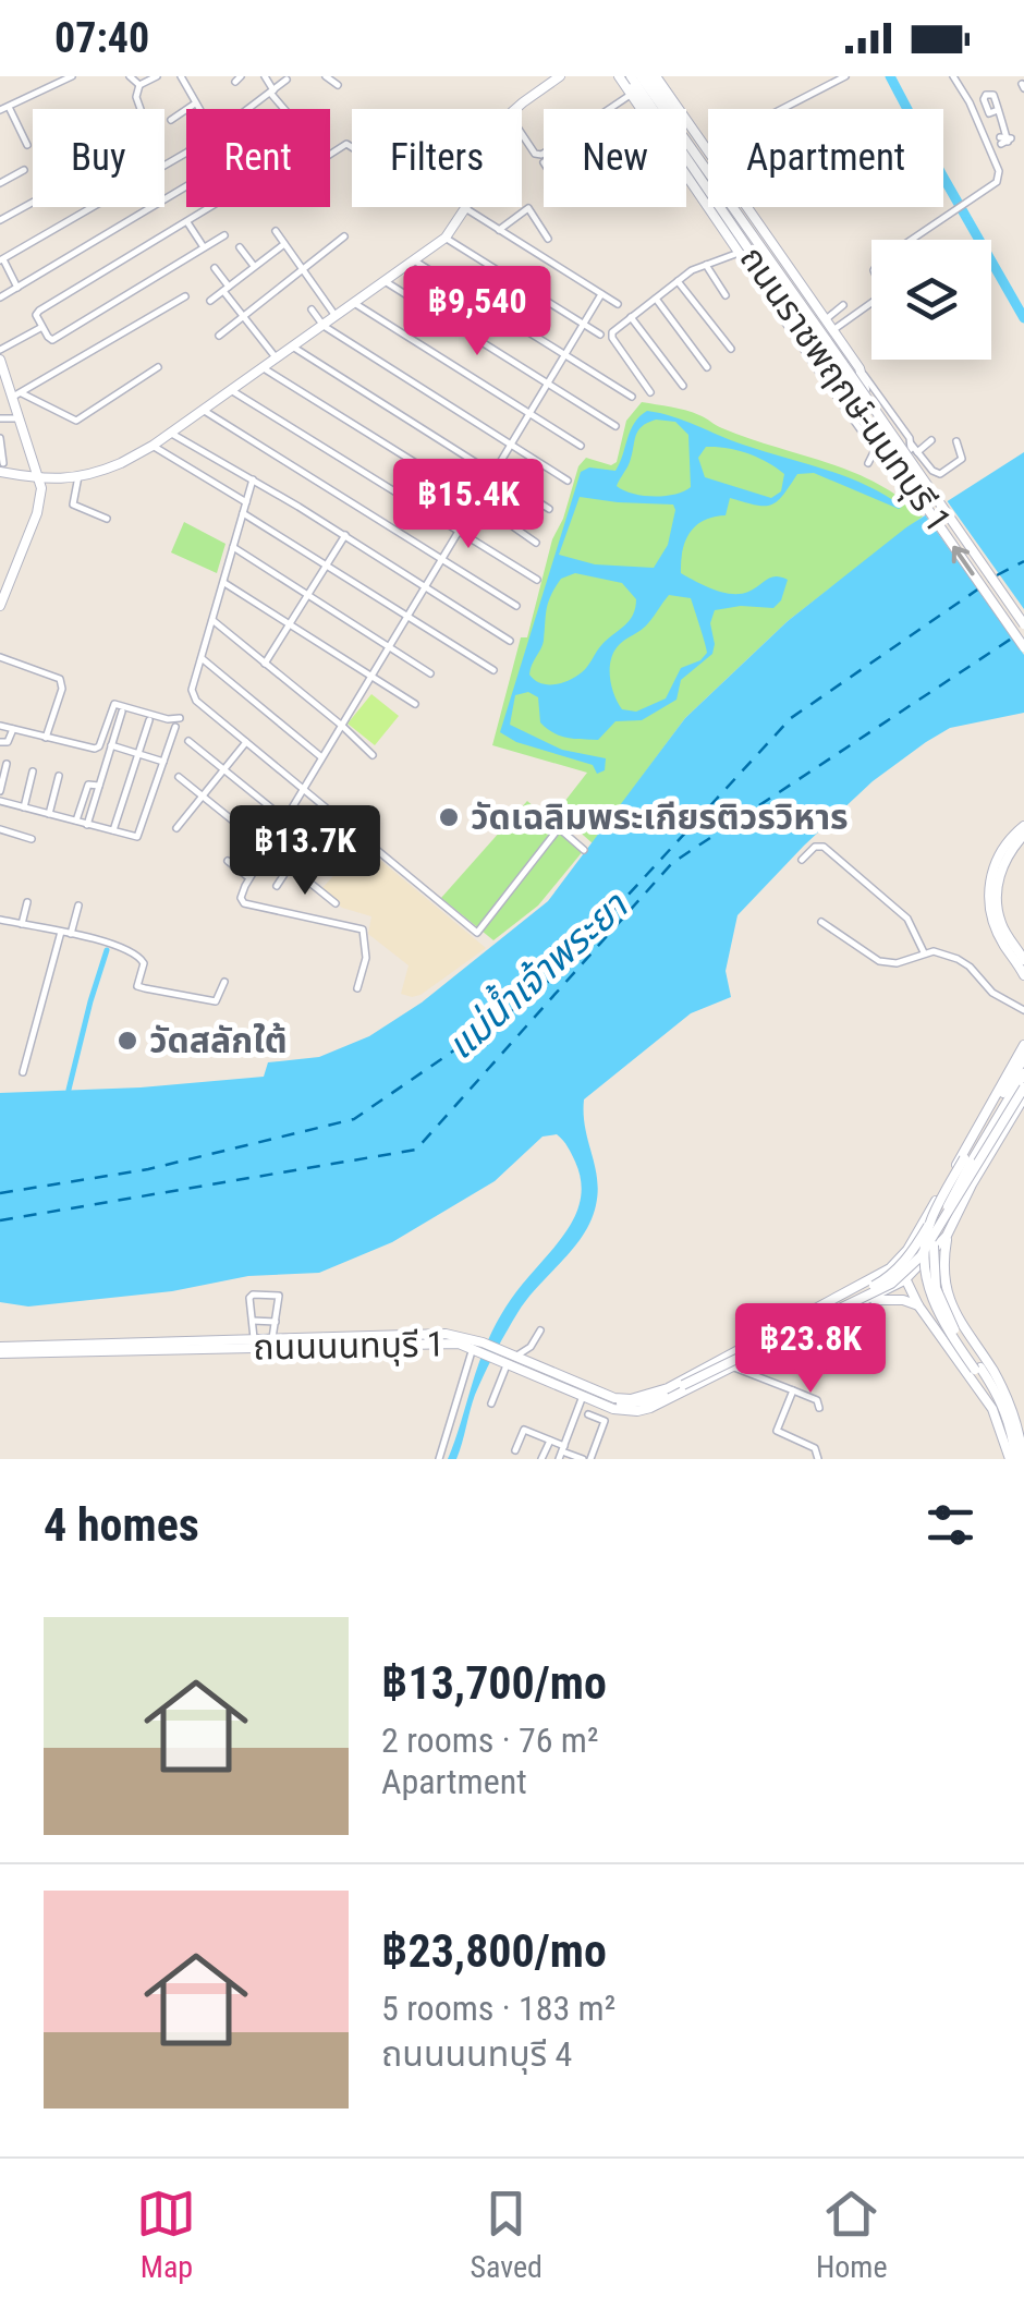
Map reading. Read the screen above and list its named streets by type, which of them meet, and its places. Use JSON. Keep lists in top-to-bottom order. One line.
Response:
{"streets":{"main road":["ถนนราชพฤกษ์-นนทบุรี 1","ถนนนนทบุรี 1"]},"water":["แม่น้ำเจ้าพระยา"],"places":["วัดเฉลิมพระเกียรติวรวิหาร","วัดสลักใต้"],"page":{"status":"07:40","chip":["Buy","Rent","Filters","New","Apartment"],"price":["฿9,540","฿15.4K","฿13.7K","฿23.8K"],"heading":"4 homes","list":[{"name":"฿13,700/mo","note":"2 rooms · 76 m² · Apartment"},{"name":"฿23,800/mo","note":"5 rooms · 183 m² · ถนนนนทบุรี 4"}],"tabs":["Map","Saved","Home"]}}
